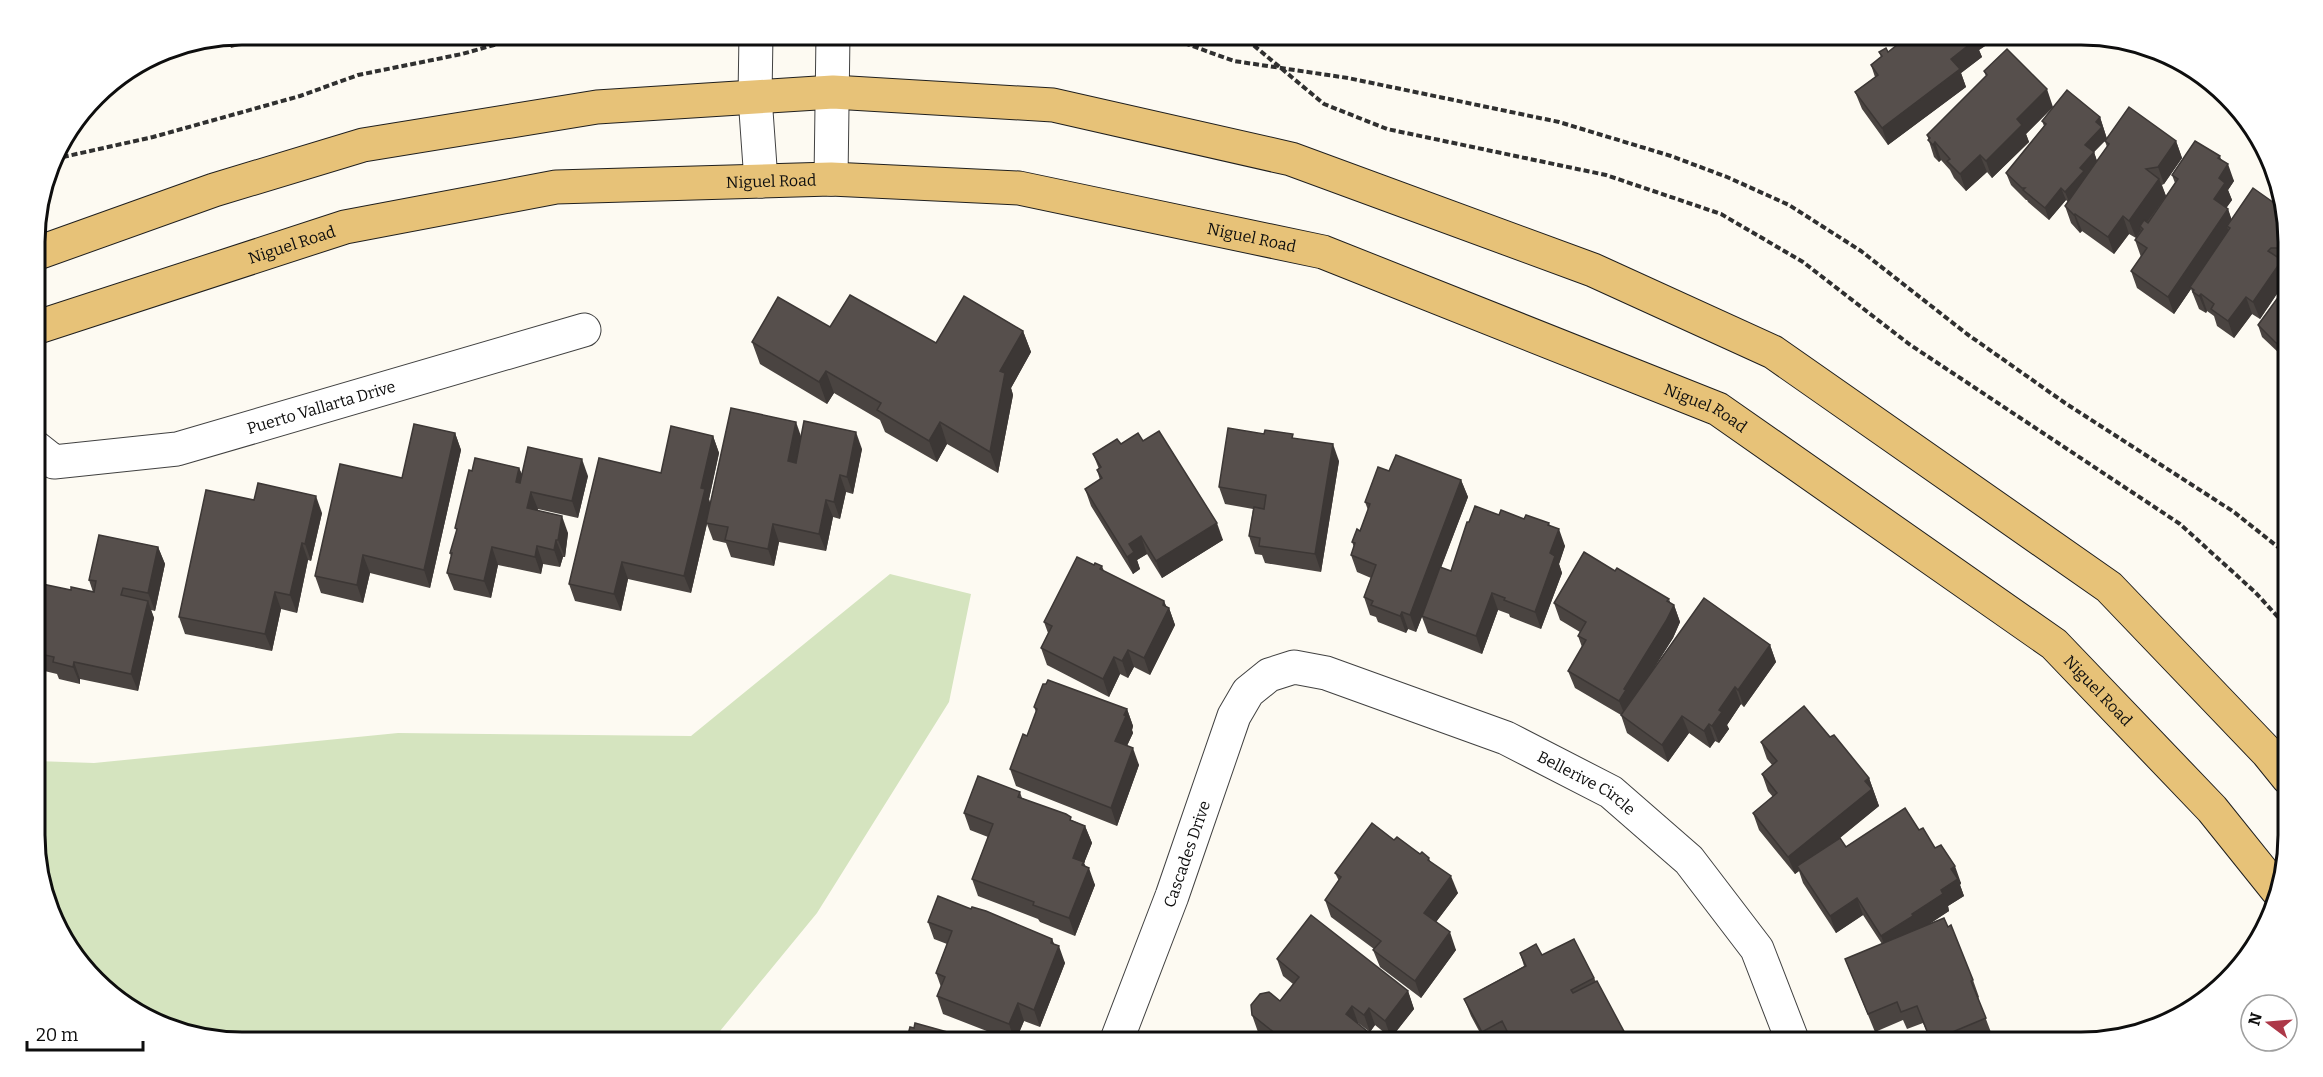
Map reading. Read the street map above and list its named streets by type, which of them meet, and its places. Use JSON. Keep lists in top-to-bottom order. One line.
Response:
{"streets":{"main road":["Niguel Road"],"street":["Puerto Vallarta Drive","Bellerive Circle","Cascades Drive"]},"crossings":[["Bellerive Circle","Cascades Drive"]],"scale_bar":"20 m","north":"left"}
